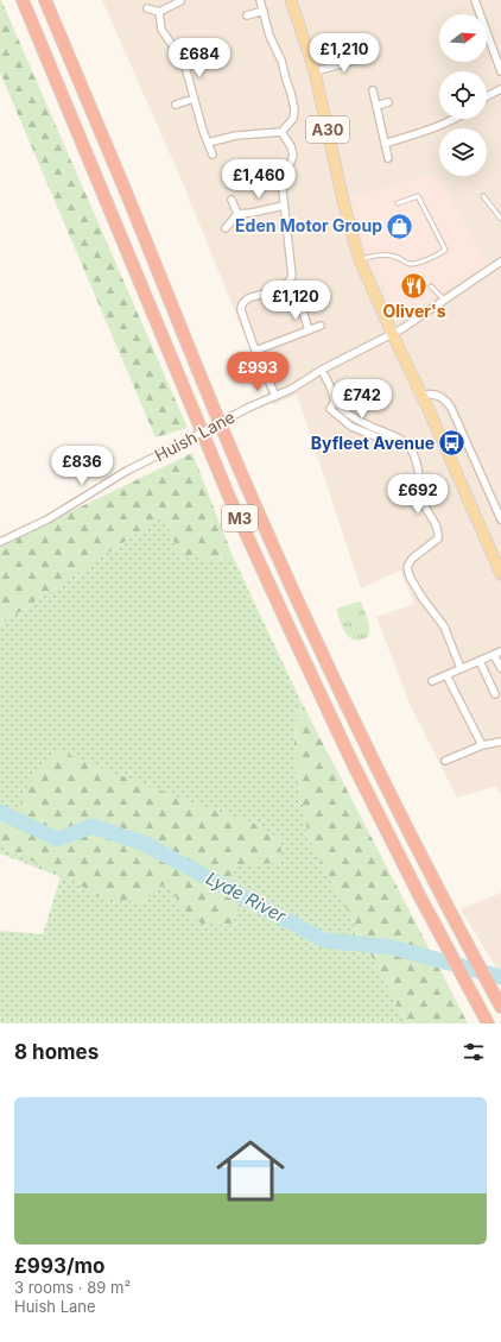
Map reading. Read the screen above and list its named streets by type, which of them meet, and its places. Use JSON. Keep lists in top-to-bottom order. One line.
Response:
{"streets":{"highway":["M3"],"main road":["A30"],"street":["Huish Lane"]},"crossings":[["A30","Huish Lane"]],"water":["Lyde River"],"places":{"shop":["Eden Motor Group"],"restaurant":["Oliver's"],"bus stop":["Byfleet Avenue"]},"north":"right","page":{"price":["£1,210","£684","£1,460","£1,120","£993","£742","£836","£692"],"heading":"8 homes","list":[{"name":"£993/mo","note":"3 rooms · 89 m² · Huish Lane"}]}}
